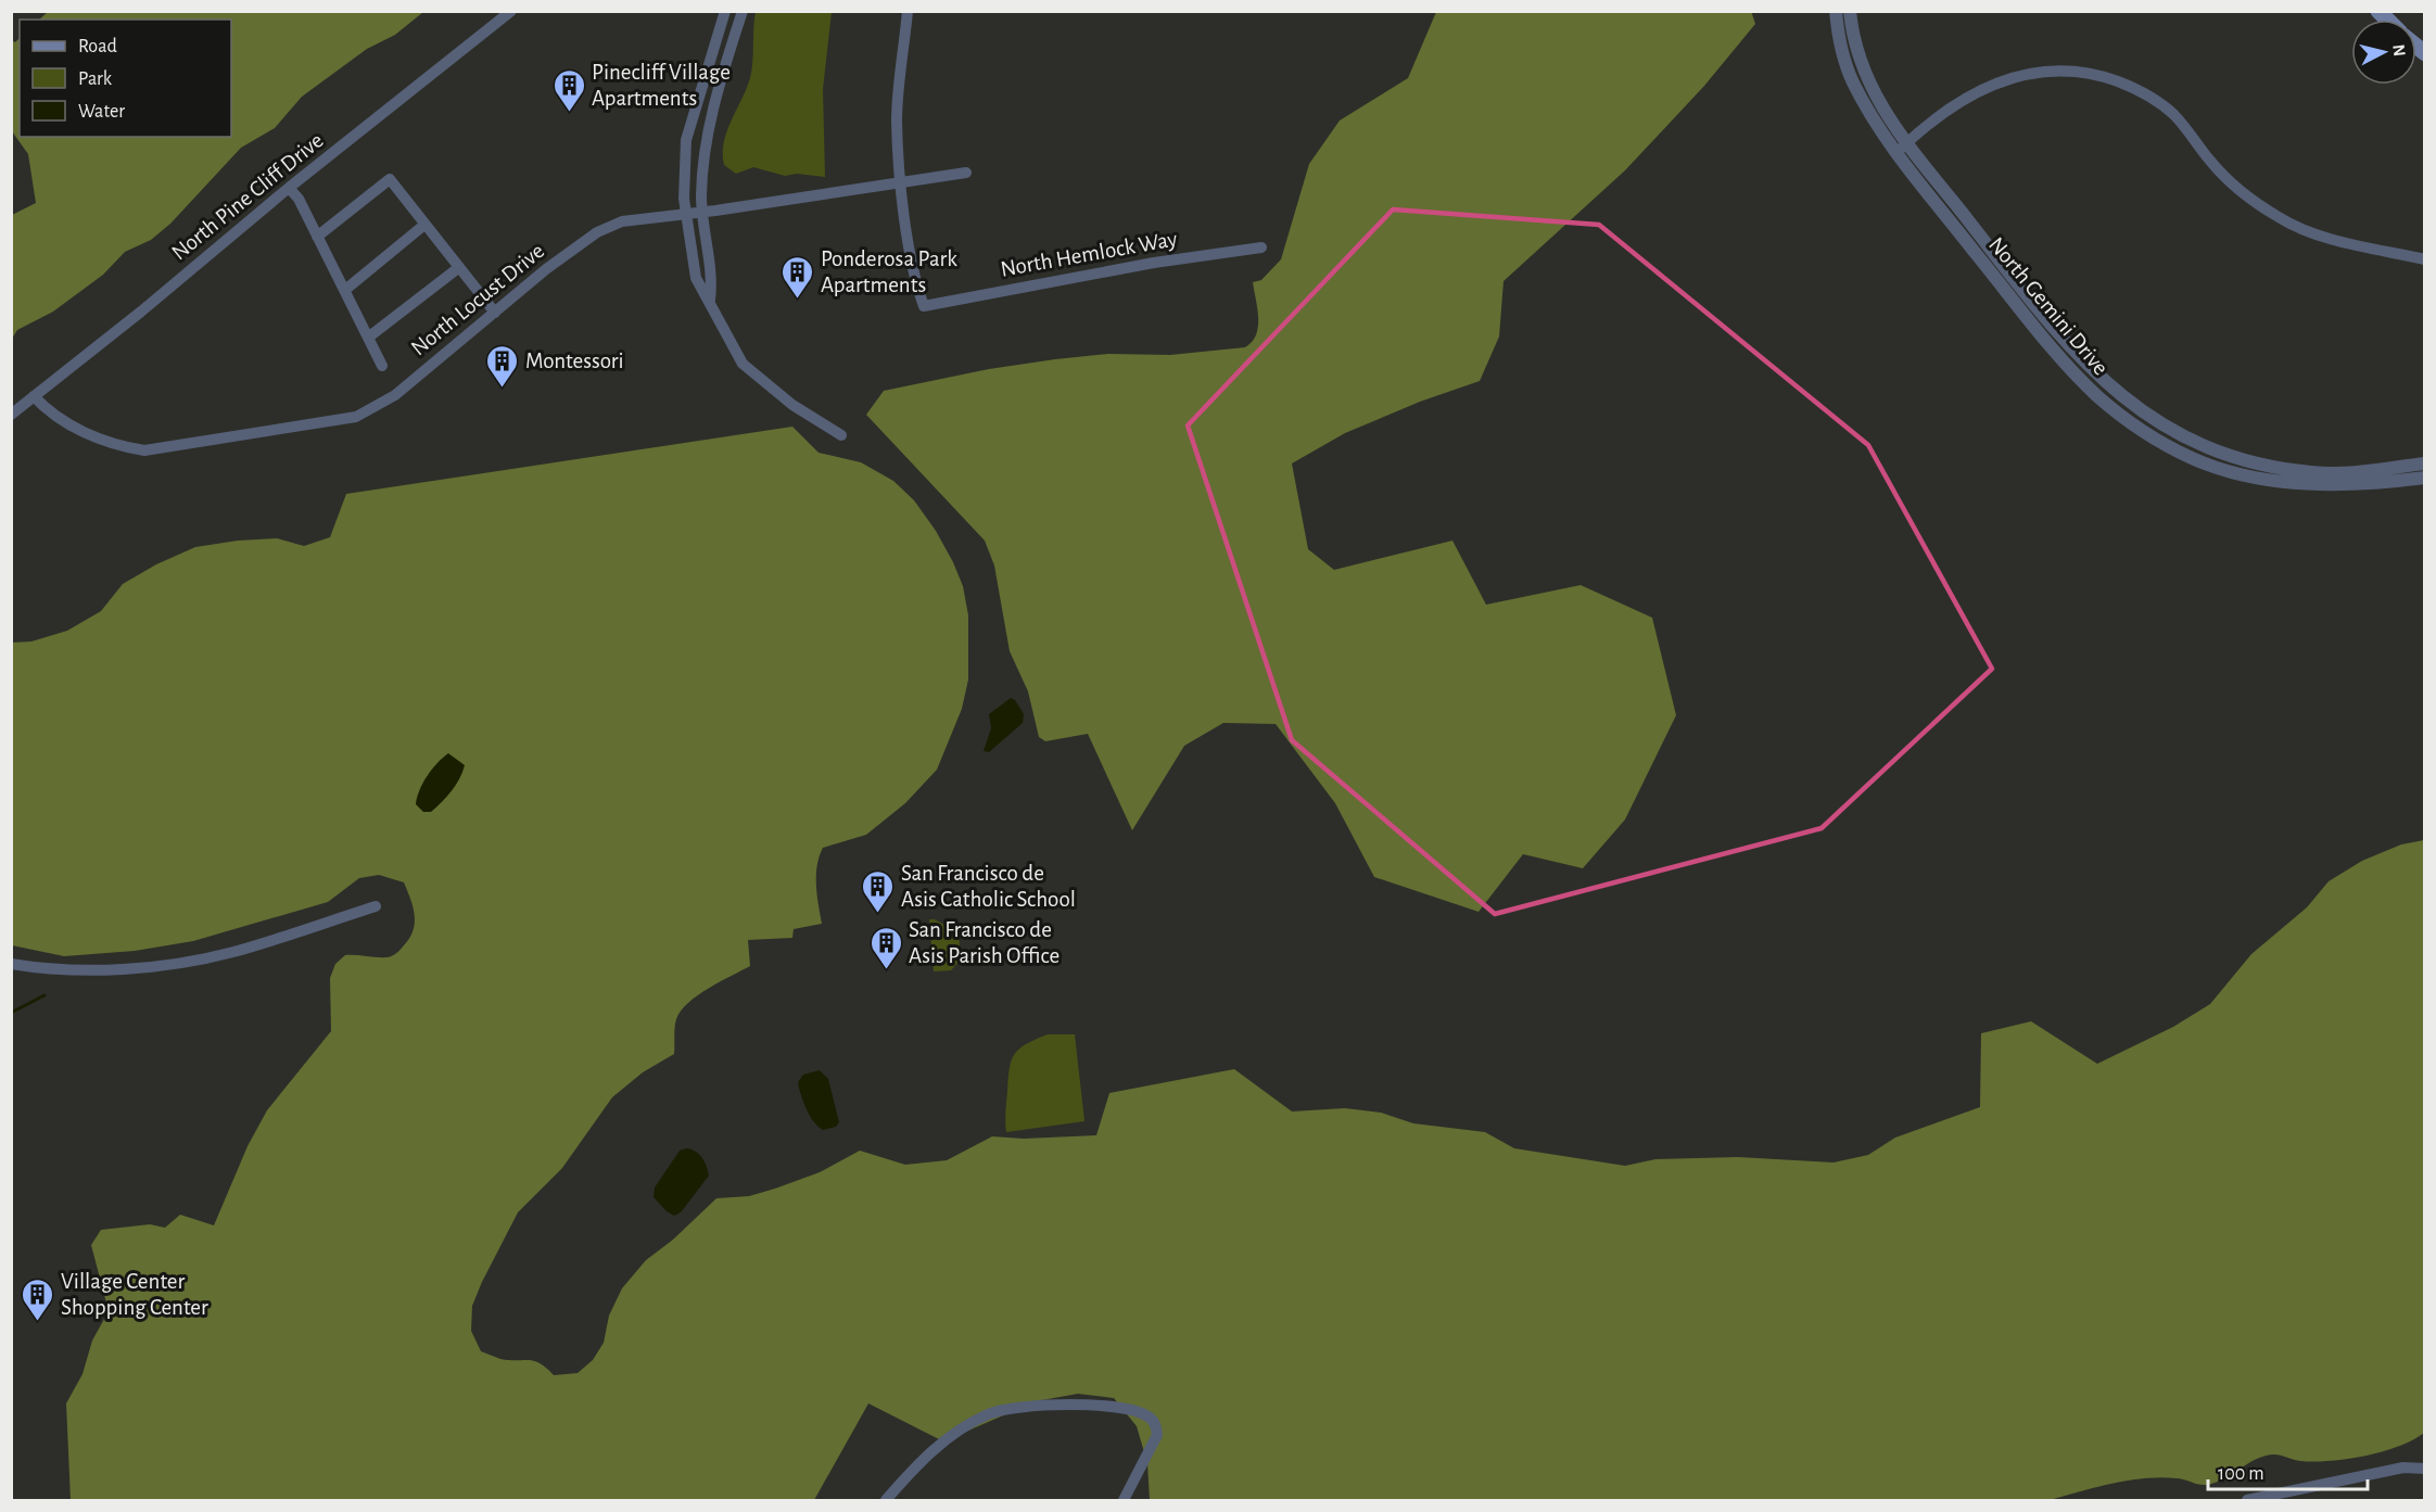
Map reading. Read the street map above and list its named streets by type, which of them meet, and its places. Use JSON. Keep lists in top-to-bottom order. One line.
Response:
{"streets":{"street":["North Pine Cliff Drive","North Hemlock Way","North Locust Drive","North Gemini Drive"]},"crossings":[["North Pine Cliff Drive","North Locust Drive"],["North Hemlock Way","North Locust Drive"]],"places":{"building":["Pinecliff Village Apartments","Ponderosa Park Apartments","Montessori","San Francisco de Asis Catholic School","San Francisco de Asis Parish Office","Village Center Shopping Center"]},"legend":["Road","Park","Water"],"scale_bar":"100 m","north":"right"}
